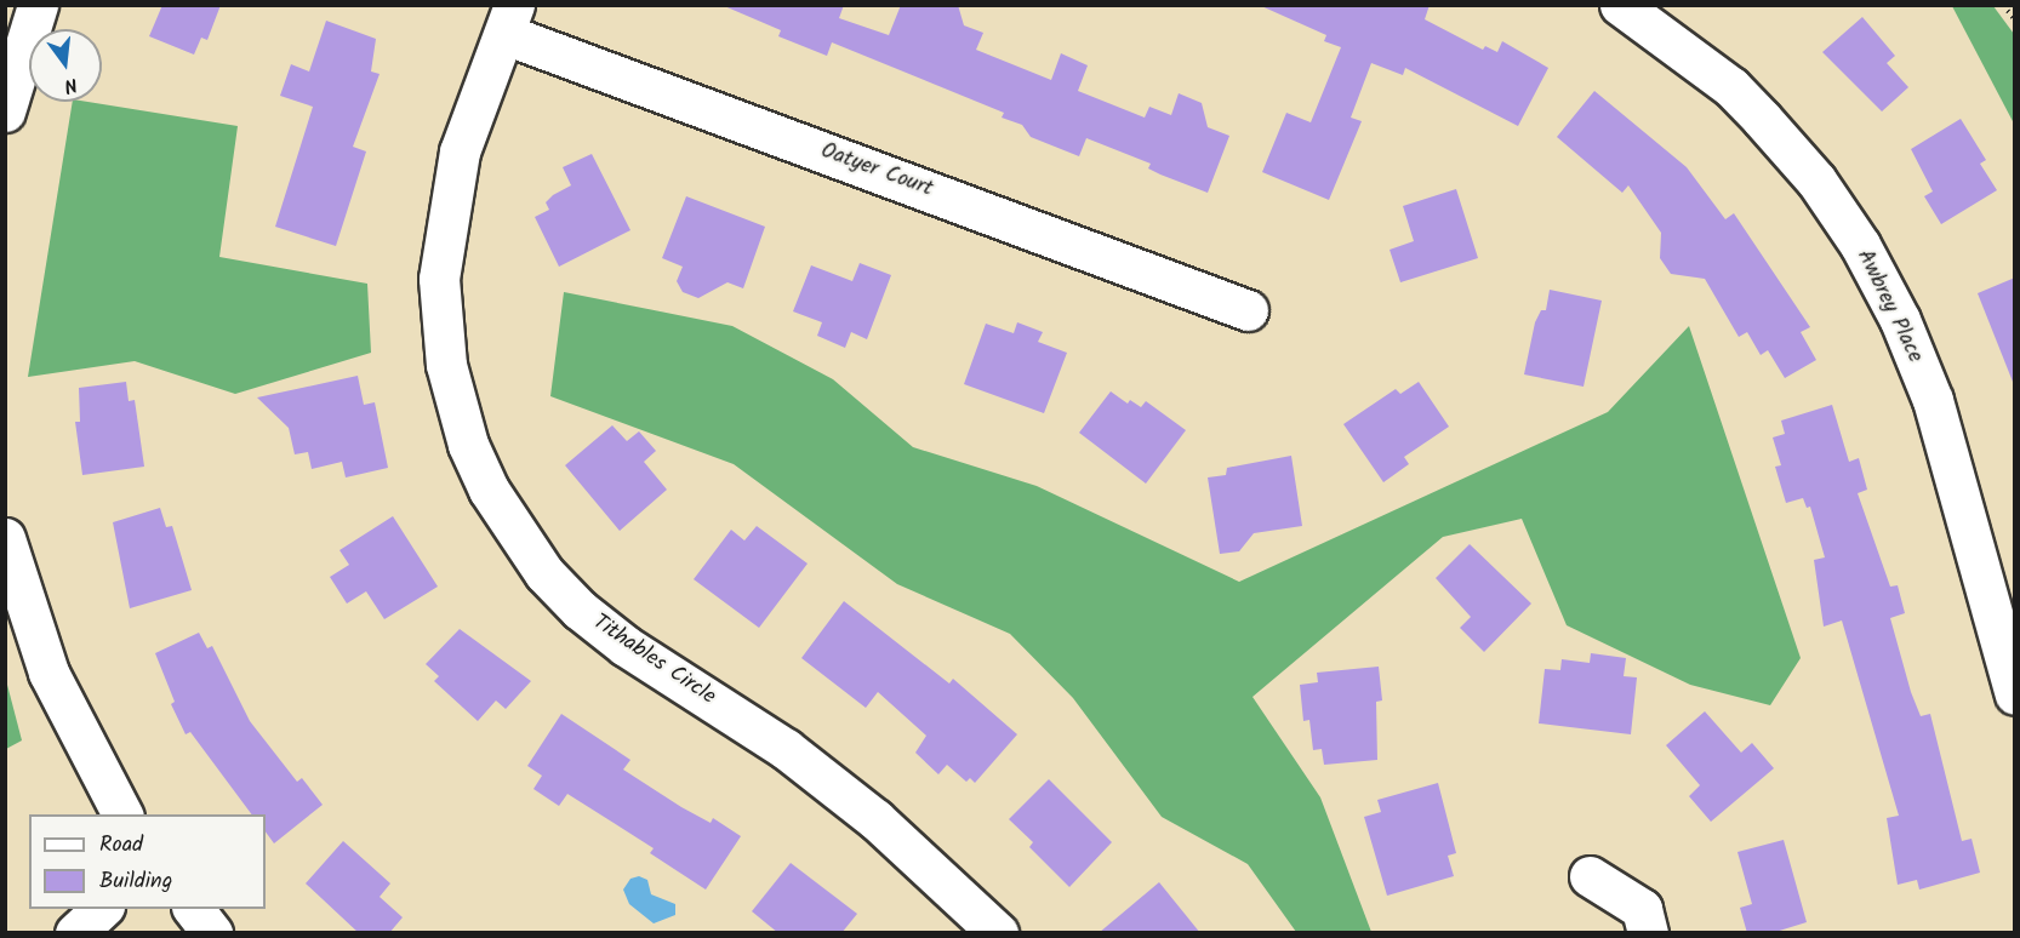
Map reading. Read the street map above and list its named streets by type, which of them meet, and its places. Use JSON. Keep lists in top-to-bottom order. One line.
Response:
{"streets":{"street":["Oatyer Court","Awbrey Place","Tithables Circle"]},"crossings":[["Oatyer Court","Tithables Circle"]],"legend":["Road","Building"],"north":"bottom"}
